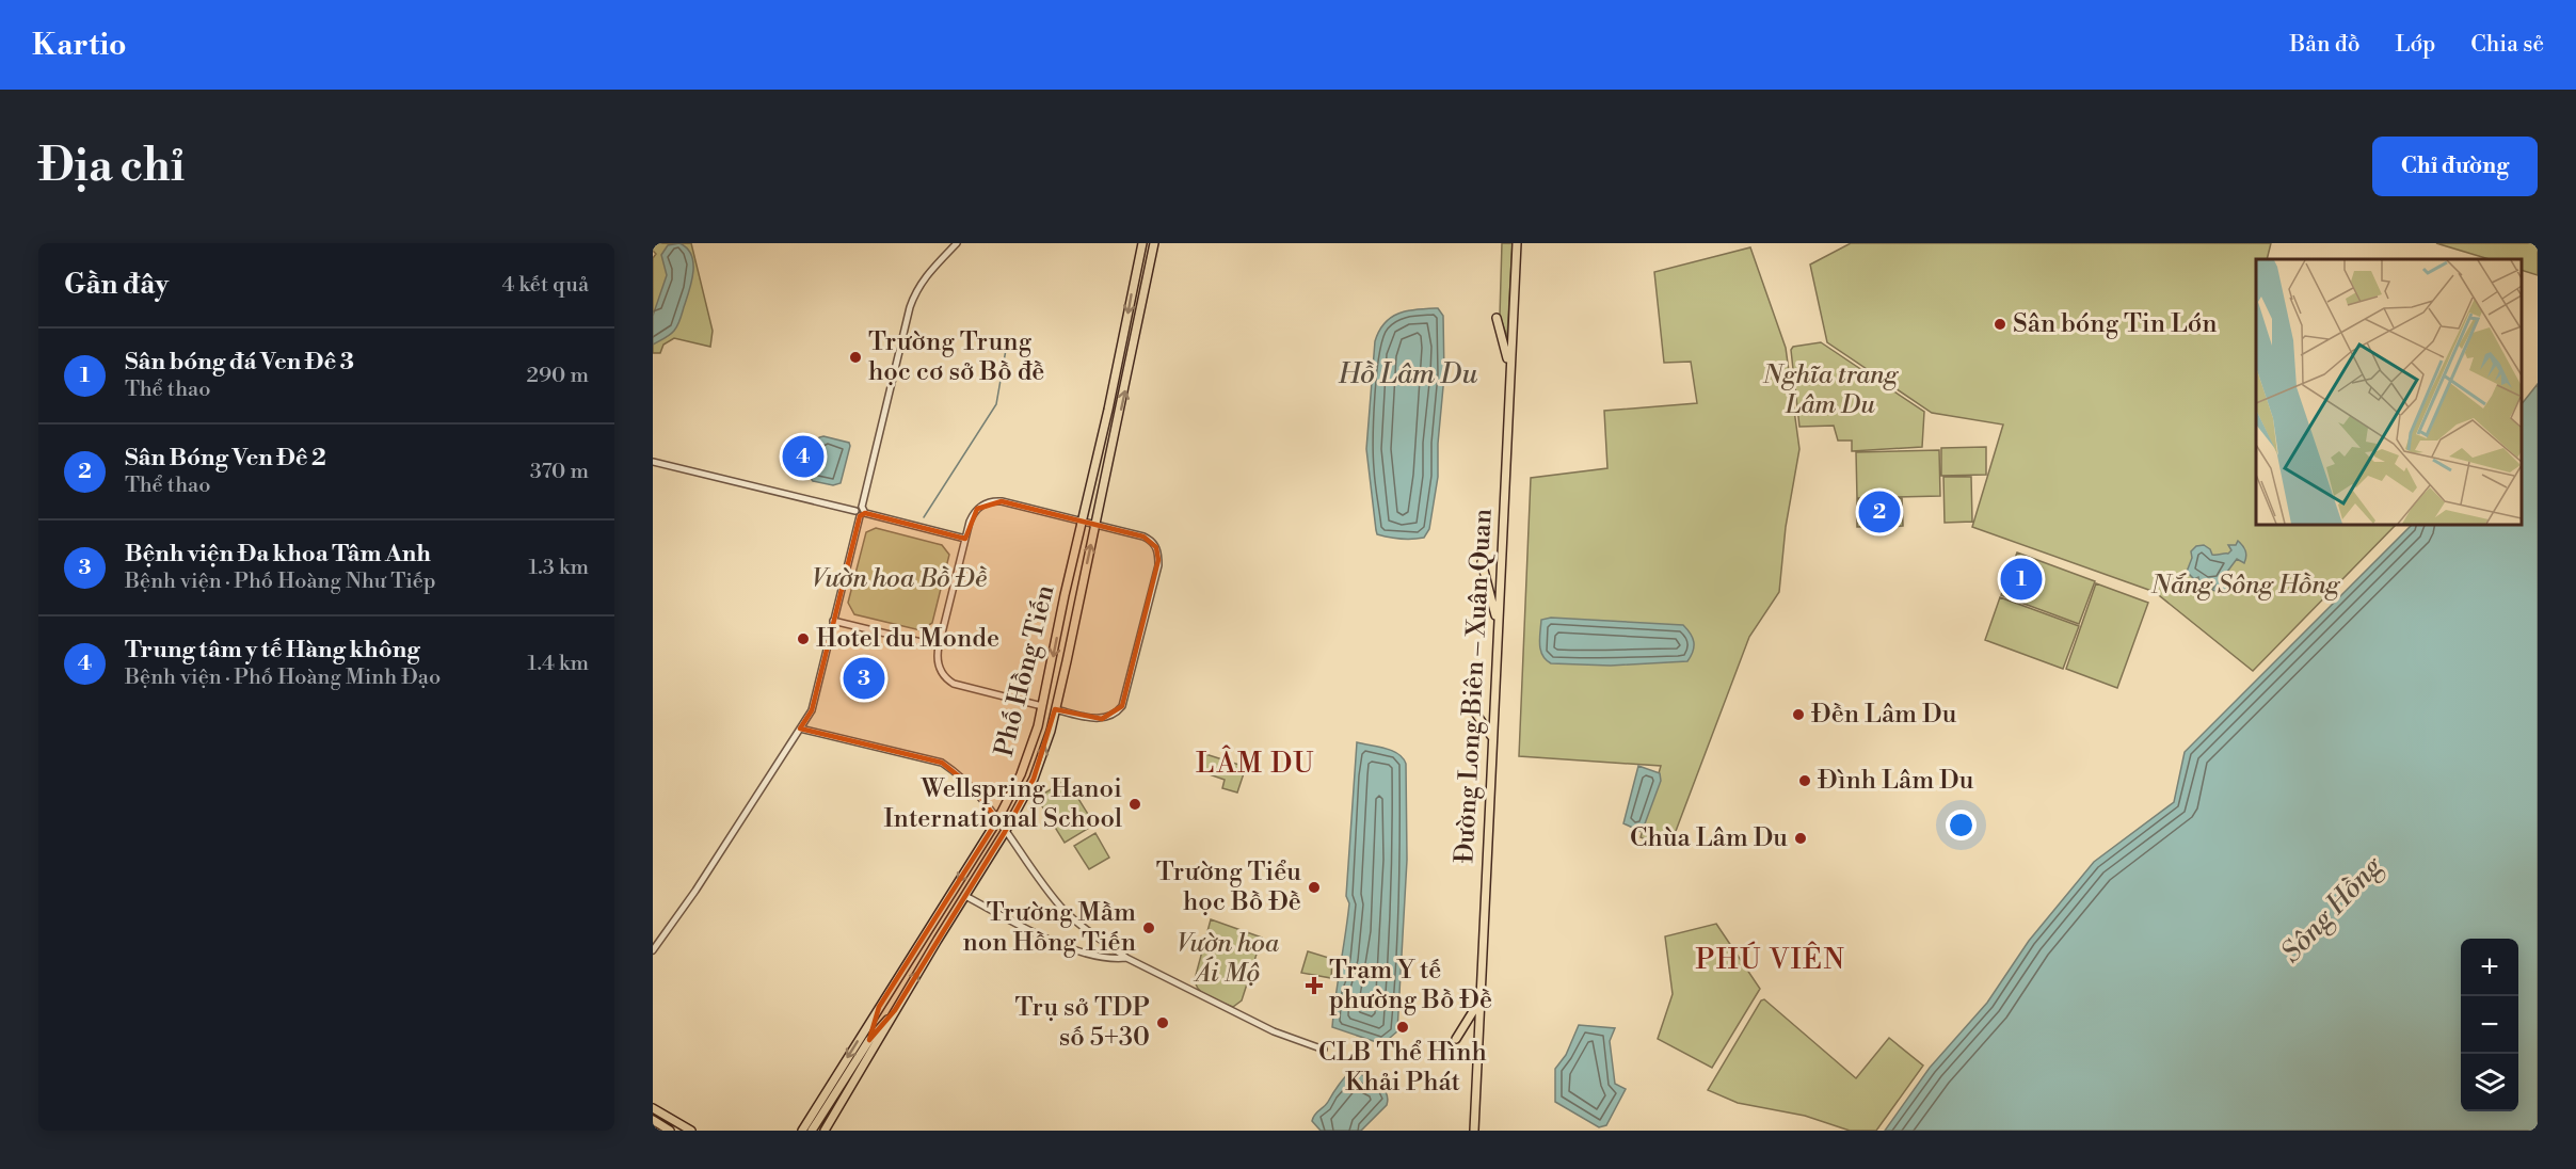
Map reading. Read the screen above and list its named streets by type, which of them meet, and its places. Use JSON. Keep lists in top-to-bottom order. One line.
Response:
{"streets":{"main road":["Phố Hồng Tiến","Đường Long Biên – Xuân Quan"]},"districts":["LÂM DU","PHÚ VIÊN"],"water":["Hồ Lâm Du","Sông Hồng"],"parks":["Nghĩa trang Lâm Du","Vườn hoa Bồ Đề","Nắng Sông Hồng","Vườn hoa Ái Mộ"],"places":{"other":["Sân bóng Tin Lớn","Trường Trung học cơ sở Bồ đề","Hotel du Monde","Đền Lâm Du","Đình Lâm Du","Wellspring Hanoi International School","Chùa Lâm Du","Trường Tiểu học Bồ Đề","Trường Mầm non Hồng Tiến","Trụ sở TDP số 5+30","CLB Thể Hình Khải Phát"],"health":["Trạm Y tế phường Bồ Đề"]},"page":{"header":"Kartio","nav":["Bản đồ","Lớp","Chia sẻ"],"buttons":"Chỉ đường","title":"Địa chỉ","heading":["Gần đây","4 kết quả"],"list":[{"mark":"1","name":"Sân bóng đá Ven Đê 3","note":"Thể thao","value":"290 m"},{"mark":"2","name":"Sân Bóng Ven Đê 2","note":"Thể thao","value":"370 m"},{"mark":"3","name":"Bệnh viện Đa khoa Tâm Anh","note":"Bệnh viện · Phố Hoàng Như Tiếp","value":"1.3 km"},{"mark":"4","name":"Trung tâm y tế Hàng không","note":"Bệnh viện · Phố Hoàng Minh Đạo","value":"1.4 km"}],"pins":["4","2","1","3"],"map_buttons":["+","−"]}}
